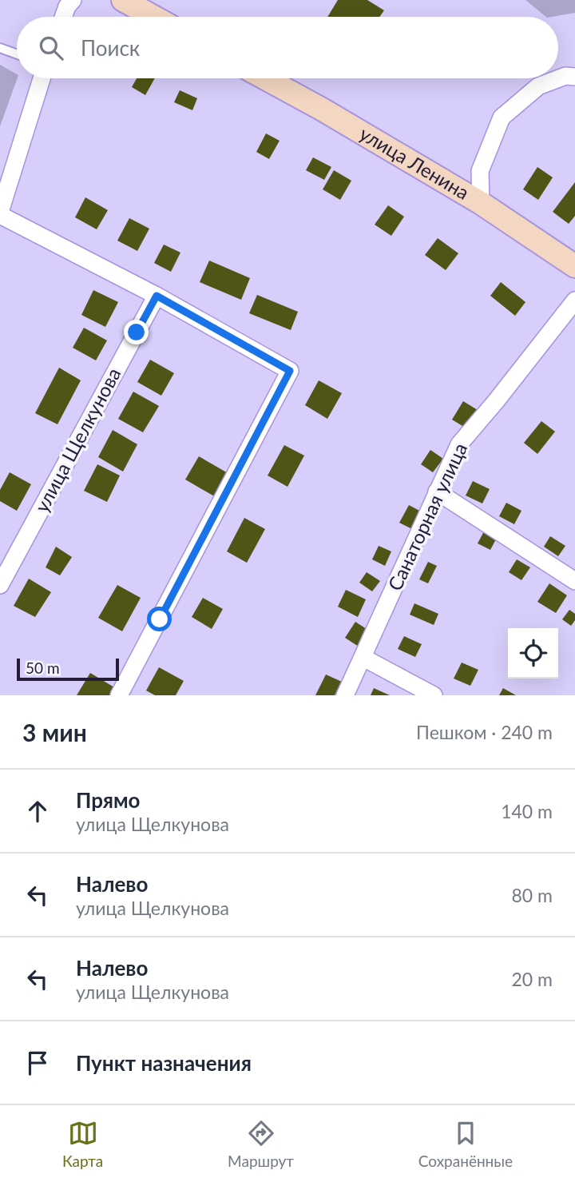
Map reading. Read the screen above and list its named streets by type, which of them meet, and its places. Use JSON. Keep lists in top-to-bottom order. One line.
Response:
{"streets":{"main road":["улица Ленина"],"street":["улица Щелкунова","Санаторная улица"]},"scale_bar":"50 m","page":{"search":"Поиск","scale":"50 m","heading":["3 мин","Пешком · 240 m"],"list":[["Прямо","улица Щелкунова","140 m"],["Налево","улица Щелкунова","80 m"],["Налево","улица Щелкунова","20 m"],"Пункт назначения"],"nav":["Карта","Маршрут","Сохранённые"]}}
